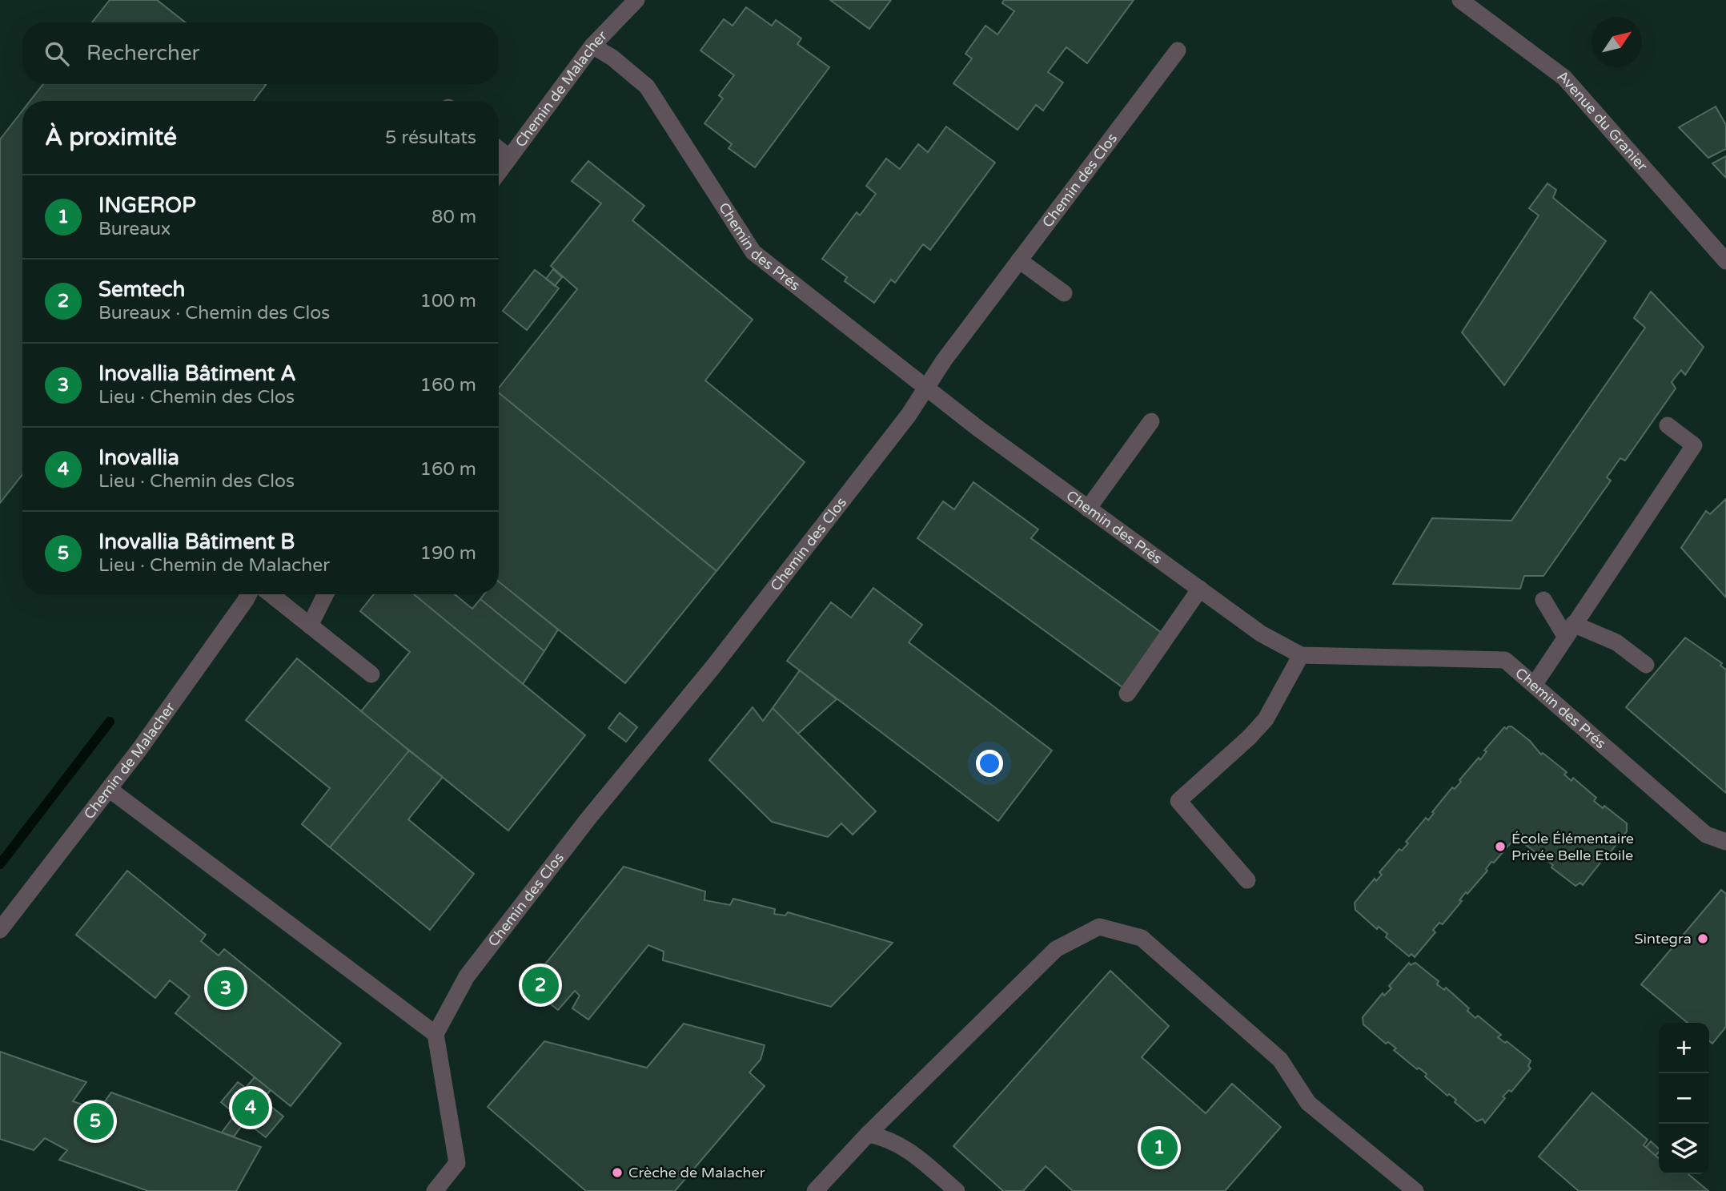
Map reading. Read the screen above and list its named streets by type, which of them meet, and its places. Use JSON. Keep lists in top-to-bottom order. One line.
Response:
{"streets":{"street":["Chemin de Malacher","Avenue du Granier","Chemin des Clos","Chemin des Prés"]},"crossings":[["Chemin de Malacher","Chemin des Prés"],["Chemin des Clos","Chemin des Prés"]],"places":["École Élémentaire Privée Belle Etoile","Sintegra","Crèche de Malacher"],"north":"top right","page":{"search":"Rechercher","heading":["À proximité","5 résultats"],"list":[{"mark":"1","name":"INGEROP","note":"Bureaux","value":"80 m"},{"mark":"2","name":"Semtech","note":"Bureaux · Chemin des Clos","value":"100 m"},{"mark":"3","name":"Inovallia Bâtiment A","note":"Lieu · Chemin des Clos","value":"160 m"},{"mark":"4","name":"Inovallia","note":"Lieu · Chemin des Clos","value":"160 m"},{"mark":"5","name":"Inovallia Bâtiment B","note":"Lieu · Chemin de Malacher","value":"190 m"}],"pins":["2","3","4","5","1"],"map_buttons":["+","−"]}}
